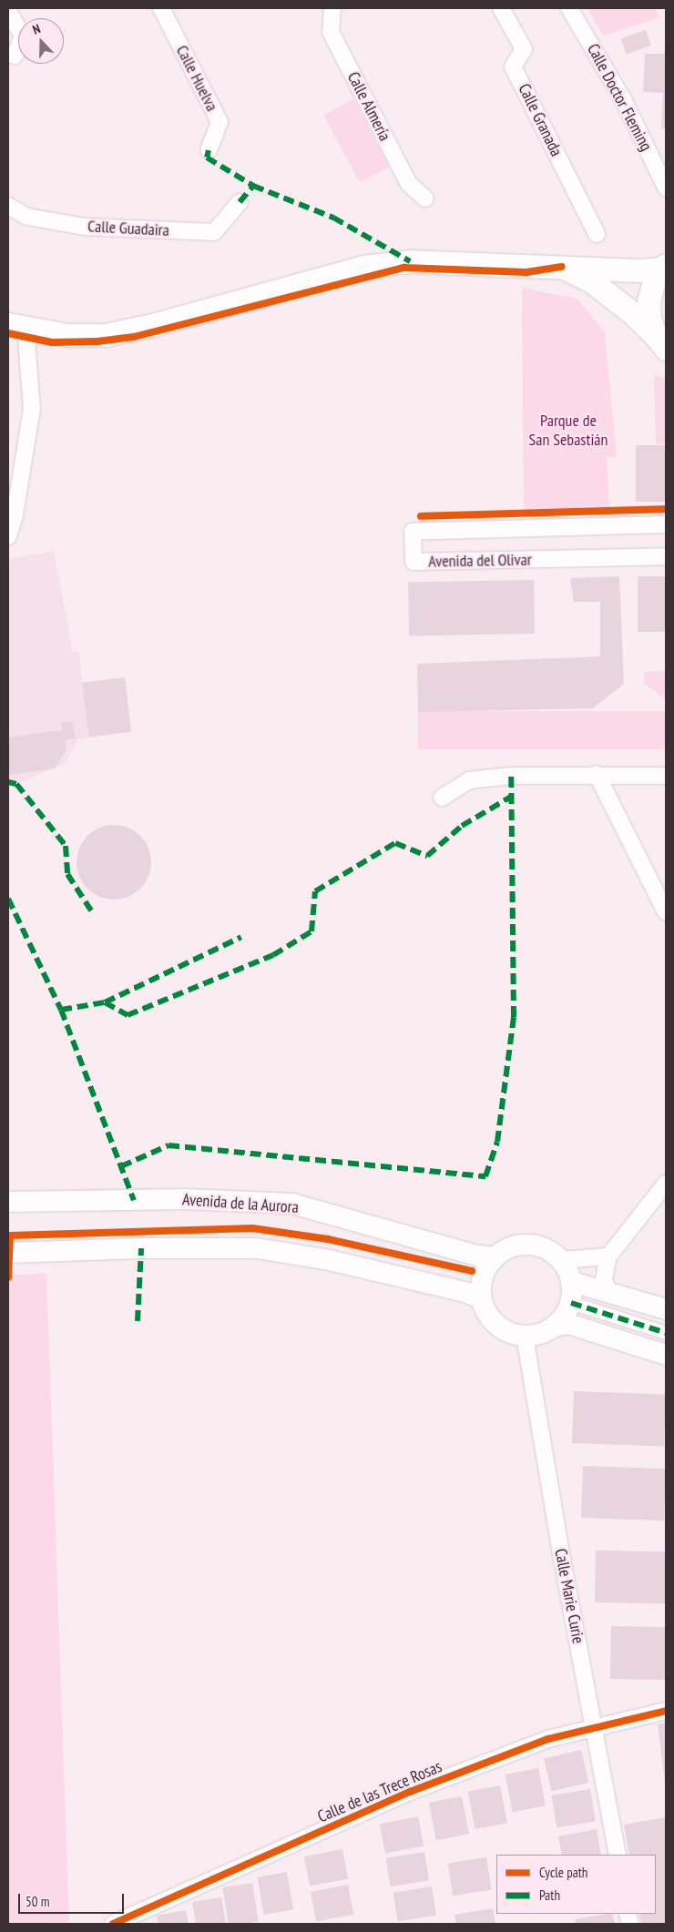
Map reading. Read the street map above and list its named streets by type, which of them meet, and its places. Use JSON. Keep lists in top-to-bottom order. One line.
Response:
{"streets":{"street":["Calle Huelva","Calle Doctor Fleming","Calle Almería","Calle Granada","Calle Guadaira","Avenida del Olivar","Avenida de la Aurora","Calle Marie Curie","Calle de las Trece Rosas"]},"crossings":[["Avenida de la Aurora","Calle Marie Curie"],["Calle Marie Curie","Calle de las Trece Rosas"]],"parks":["Parque de San Sebastián"],"legend":["Cycle path","Path"],"scale_bar":"50 m","north":"top"}
